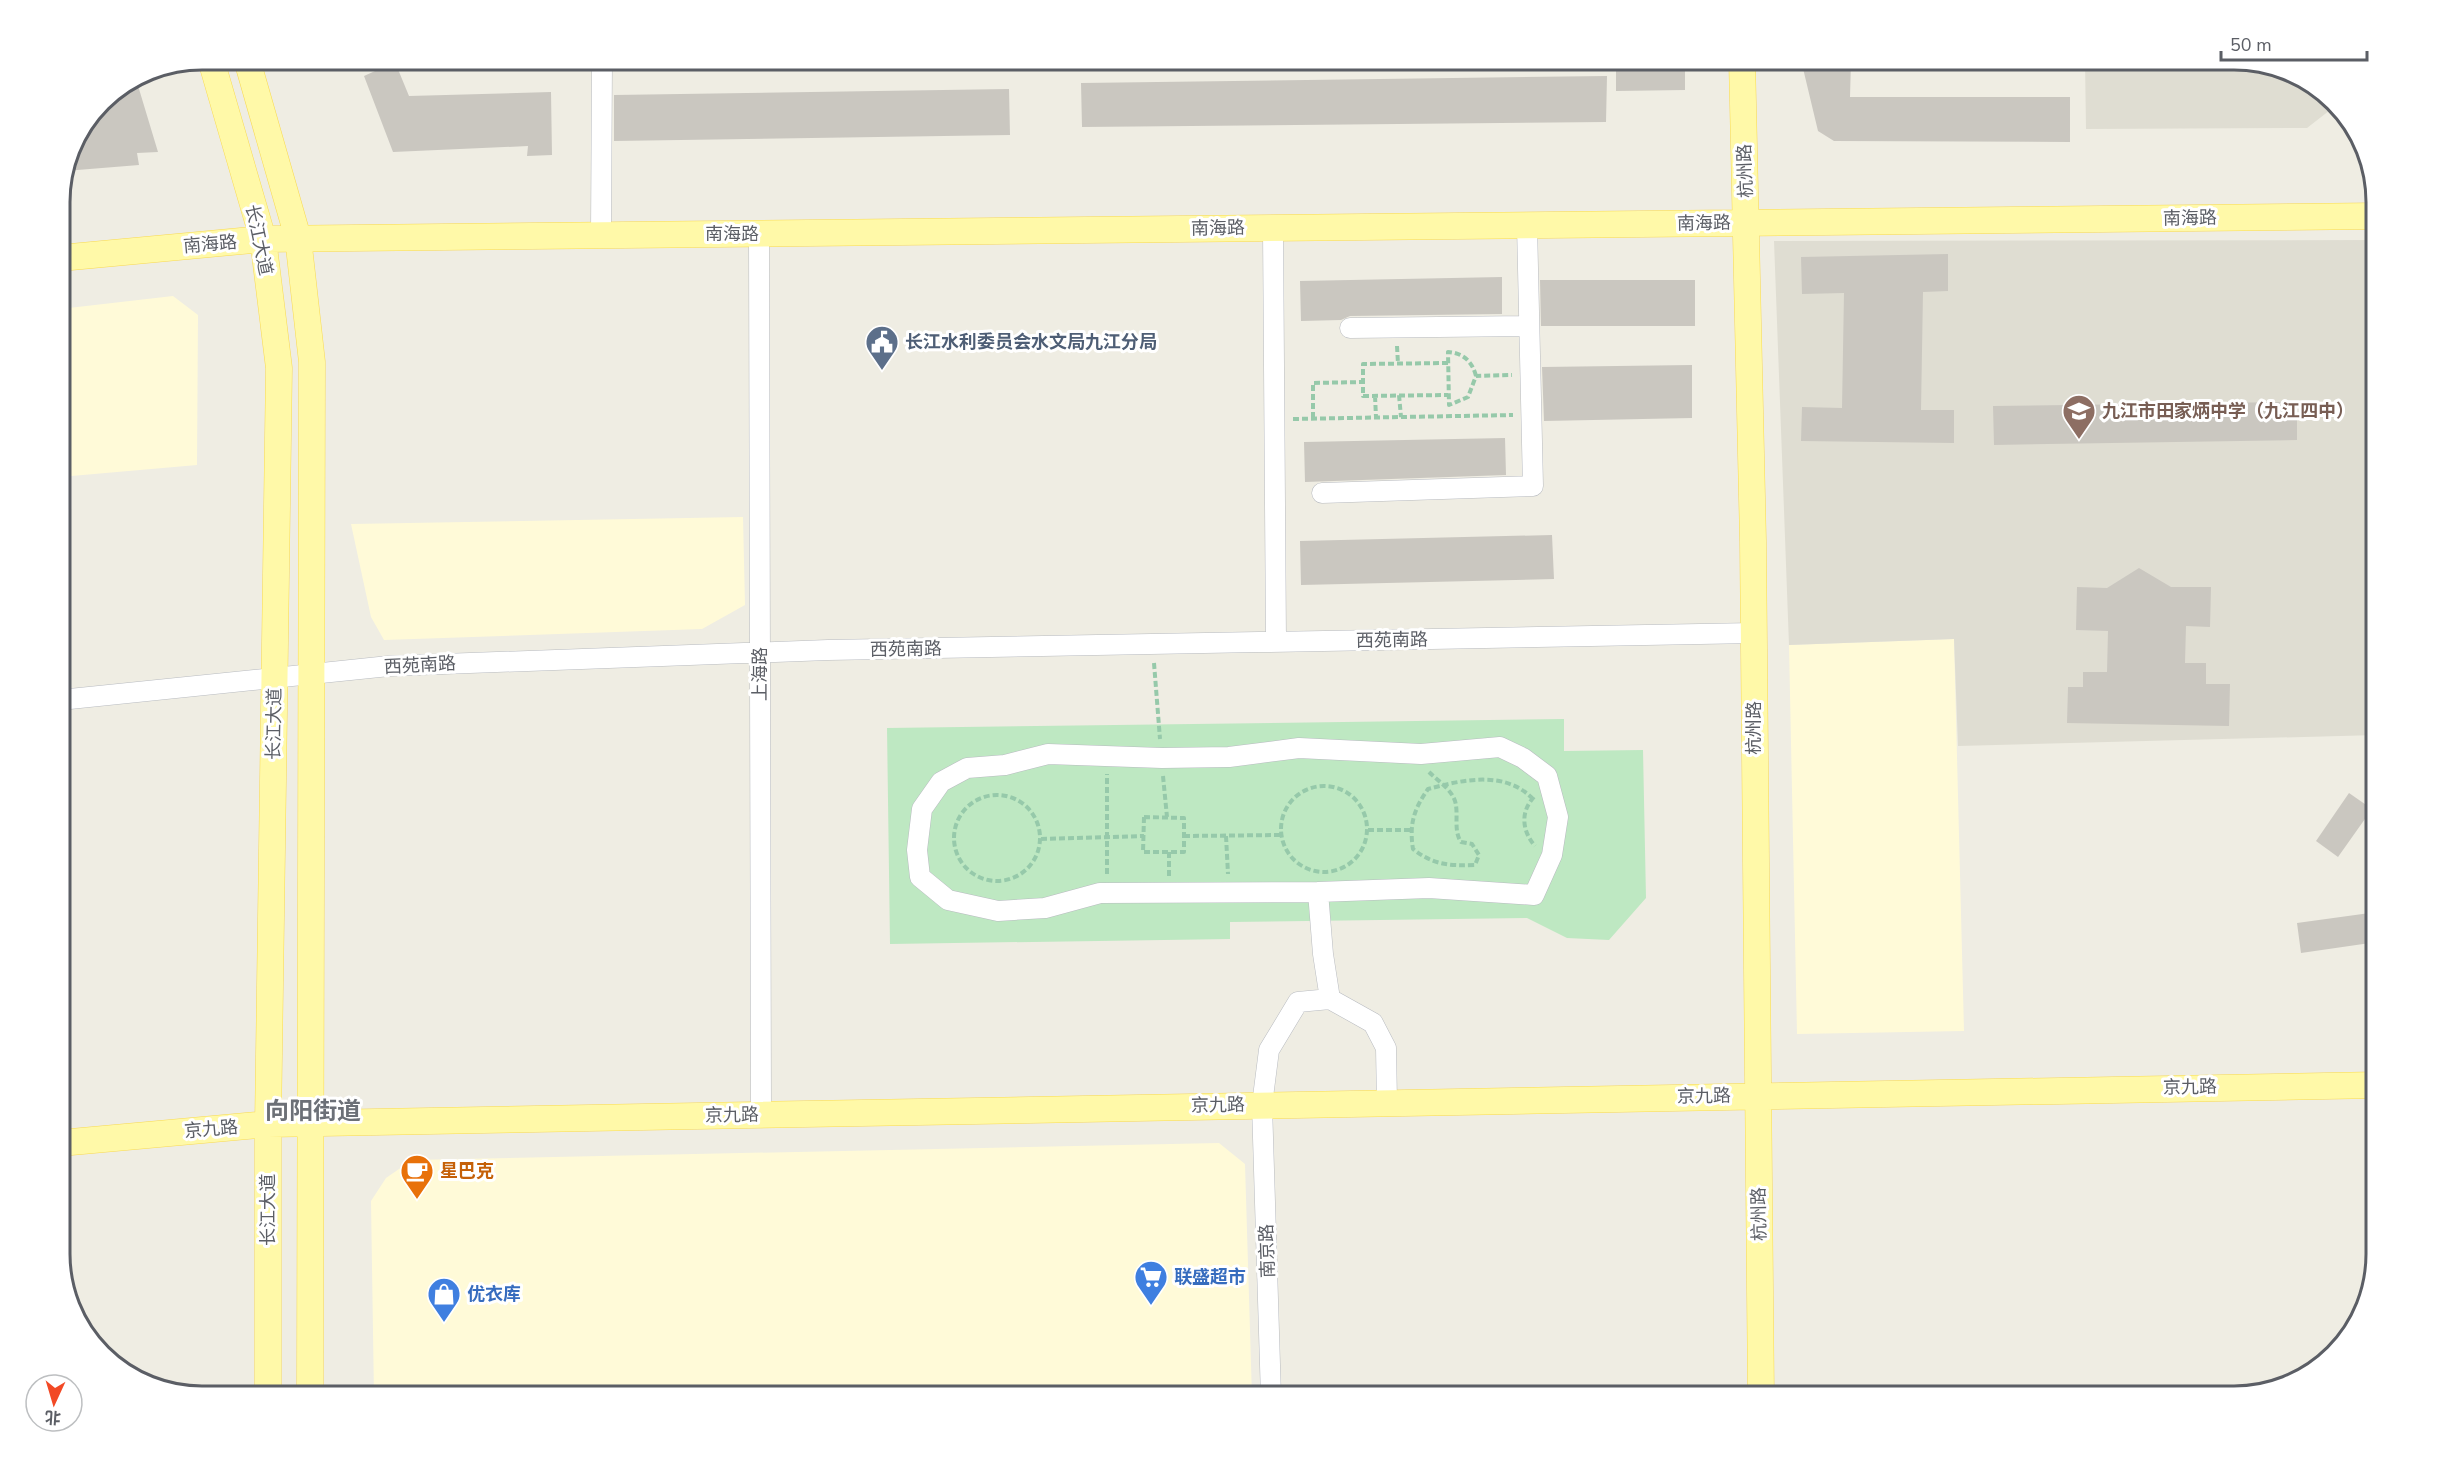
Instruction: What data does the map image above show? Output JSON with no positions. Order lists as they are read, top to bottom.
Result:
{
  "streets": {
    "main road": [
      "杭州路",
      "南海路",
      "长江大道",
      "京九路"
    ],
    "street": ["西苑南路", "上海路", "南京路"]
  },
  "crossings": [
    ["杭州路", "南海路"],
    ["杭州路", "西苑南路"],
    ["杭州路", "京九路"],
    ["南海路", "长江大道"],
    ["南海路", "上海路"],
    ["长江大道", "西苑南路"],
    ["长江大道", "京九路"],
    ["西苑南路", "上海路"],
    ["上海路", "京九路"],
    ["京九路", "南京路"]
  ],
  "districts": ["向阳街道"],
  "places": {
    "public building": ["长江水利委员会水文局九江分局"],
    "school or university": ["九江市田家炳中学（九江四中）"],
    "cafe": ["星巴克"],
    "supermarket": ["联盛超市"],
    "shop": ["优衣库"]
  },
  "scale_bar": "50 m",
  "north": "bottom"
}
